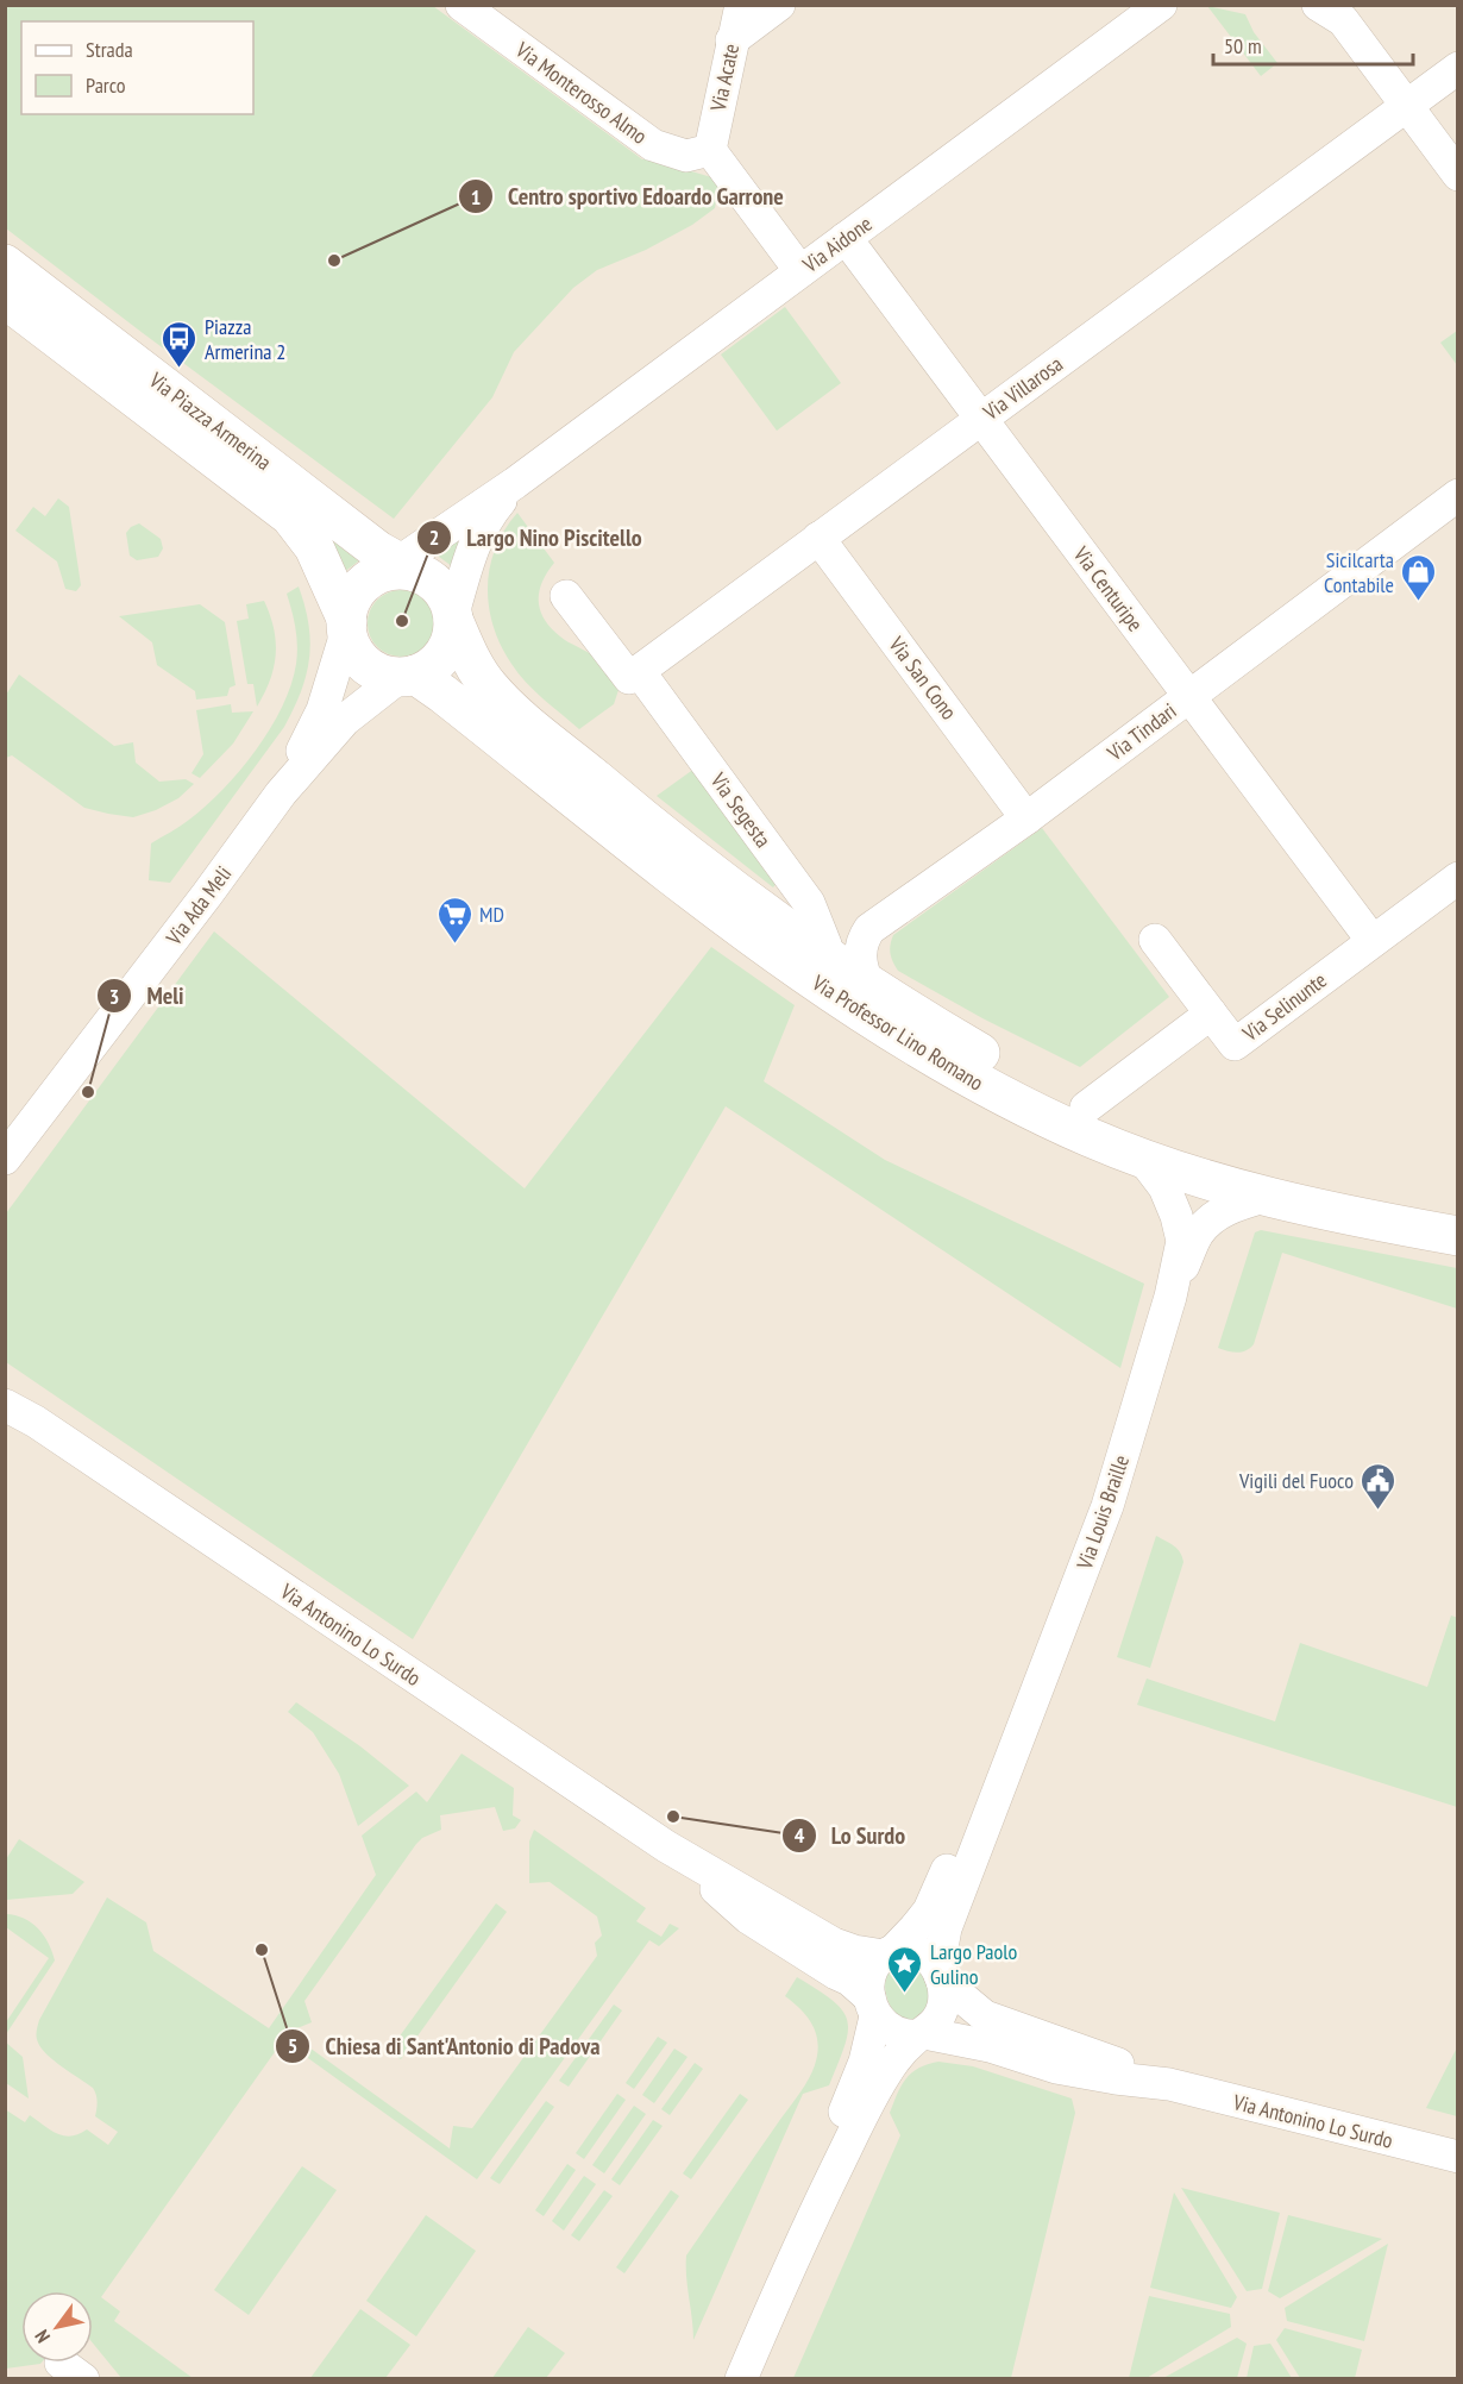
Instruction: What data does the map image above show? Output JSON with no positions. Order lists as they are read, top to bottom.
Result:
{
  "streets": {
    "street": [
      "Via Acate",
      "Via Monterosso Almo",
      "Via Aidone",
      "Via Villarosa",
      "Via Piazza Armerina",
      "Via Centuripe",
      "Via San Cono",
      "Via Tindari",
      "Via Segesta",
      "Via Ada Meli",
      "Via Selinunte",
      "Via Professor Lino Romano",
      "Via Louis Braille",
      "Via Antonino Lo Surdo"
    ]
  },
  "crossings": [
    ["Via Acate", "Via Monterosso Almo"],
    ["Via Aidone", "Via Centuripe"],
    ["Via Villarosa", "Via Centuripe"],
    ["Via Villarosa", "Via San Cono"],
    ["Via Villarosa", "Via Segesta"],
    ["Via Piazza Armerina", "Via Professor Lino Romano"],
    ["Via Centuripe", "Via Tindari"],
    ["Via Centuripe", "Via Selinunte"],
    ["Via San Cono", "Via Tindari"],
    ["Via Tindari", "Via Professor Lino Romano"],
    ["Via Segesta", "Via Professor Lino Romano"],
    ["Via Selinunte", "Via Professor Lino Romano"]
  ],
  "places": {
    "other": [
      "Centro sportivo Edoardo Garrone",
      "Largo Nino Piscitello",
      "Meli",
      "Lo Surdo",
      "Chiesa di Sant'Antonio di Padova"
    ],
    "bus stop": ["Piazza Armerina 2"],
    "shop": ["Sicilcarta Contabile"],
    "supermarket": ["MD"],
    "public building": ["Vigili del Fuoco"],
    "place": ["Largo Paolo Gulino"]
  },
  "legend": ["Strada", "Parco"],
  "scale_bar": "50 m",
  "north": "bottom left"
}
